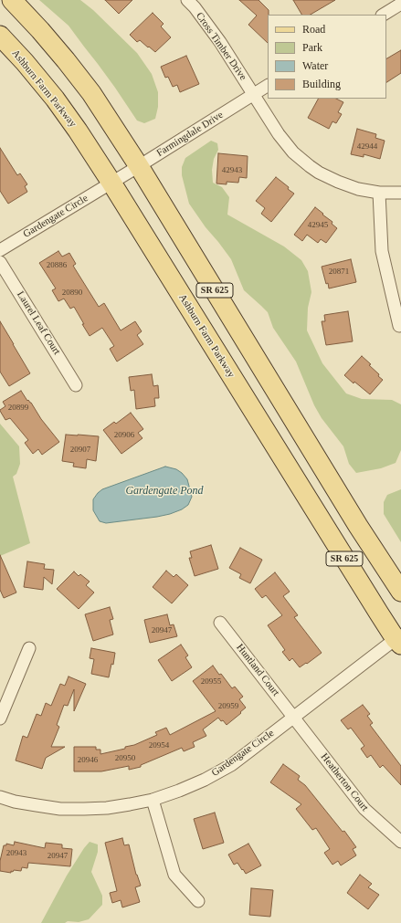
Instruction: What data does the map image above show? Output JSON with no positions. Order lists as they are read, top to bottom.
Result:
{
  "streets": {
    "main road": ["Ashburn Farm Parkway", "SR 625"],
    "street": [
      "Cross Timber Drive",
      "Farmingdale Drive",
      "Gardengate Circle",
      "Laurel Leaf Court",
      "Huntland Court",
      "Heatherton Court"
    ]
  },
  "crossings": [
    ["Cross Timber Drive", "Farmingdale Drive"],
    ["Ashburn Farm Parkway", "Farmingdale Drive"],
    ["Ashburn Farm Parkway", "Gardengate Circle"],
    ["Farmingdale Drive", "Gardengate Circle"],
    ["Farmingdale Drive", "SR 625"],
    ["Gardengate Circle", "Huntland Court"],
    ["Gardengate Circle", "Heatherton Court"],
    ["Huntland Court", "Heatherton Court"]
  ],
  "water": ["Gardengate Pond"],
  "house_numbers": [
    "42944",
    "42943",
    "42945",
    "20886",
    "20871",
    "20890",
    "20899",
    "20906",
    "20907",
    "20947",
    "20955",
    "20959",
    "20954",
    "20950",
    "20946",
    "20943",
    "20947"
  ],
  "legend": [
    "Road",
    "Park",
    "Water",
    "Building"
  ]
}
